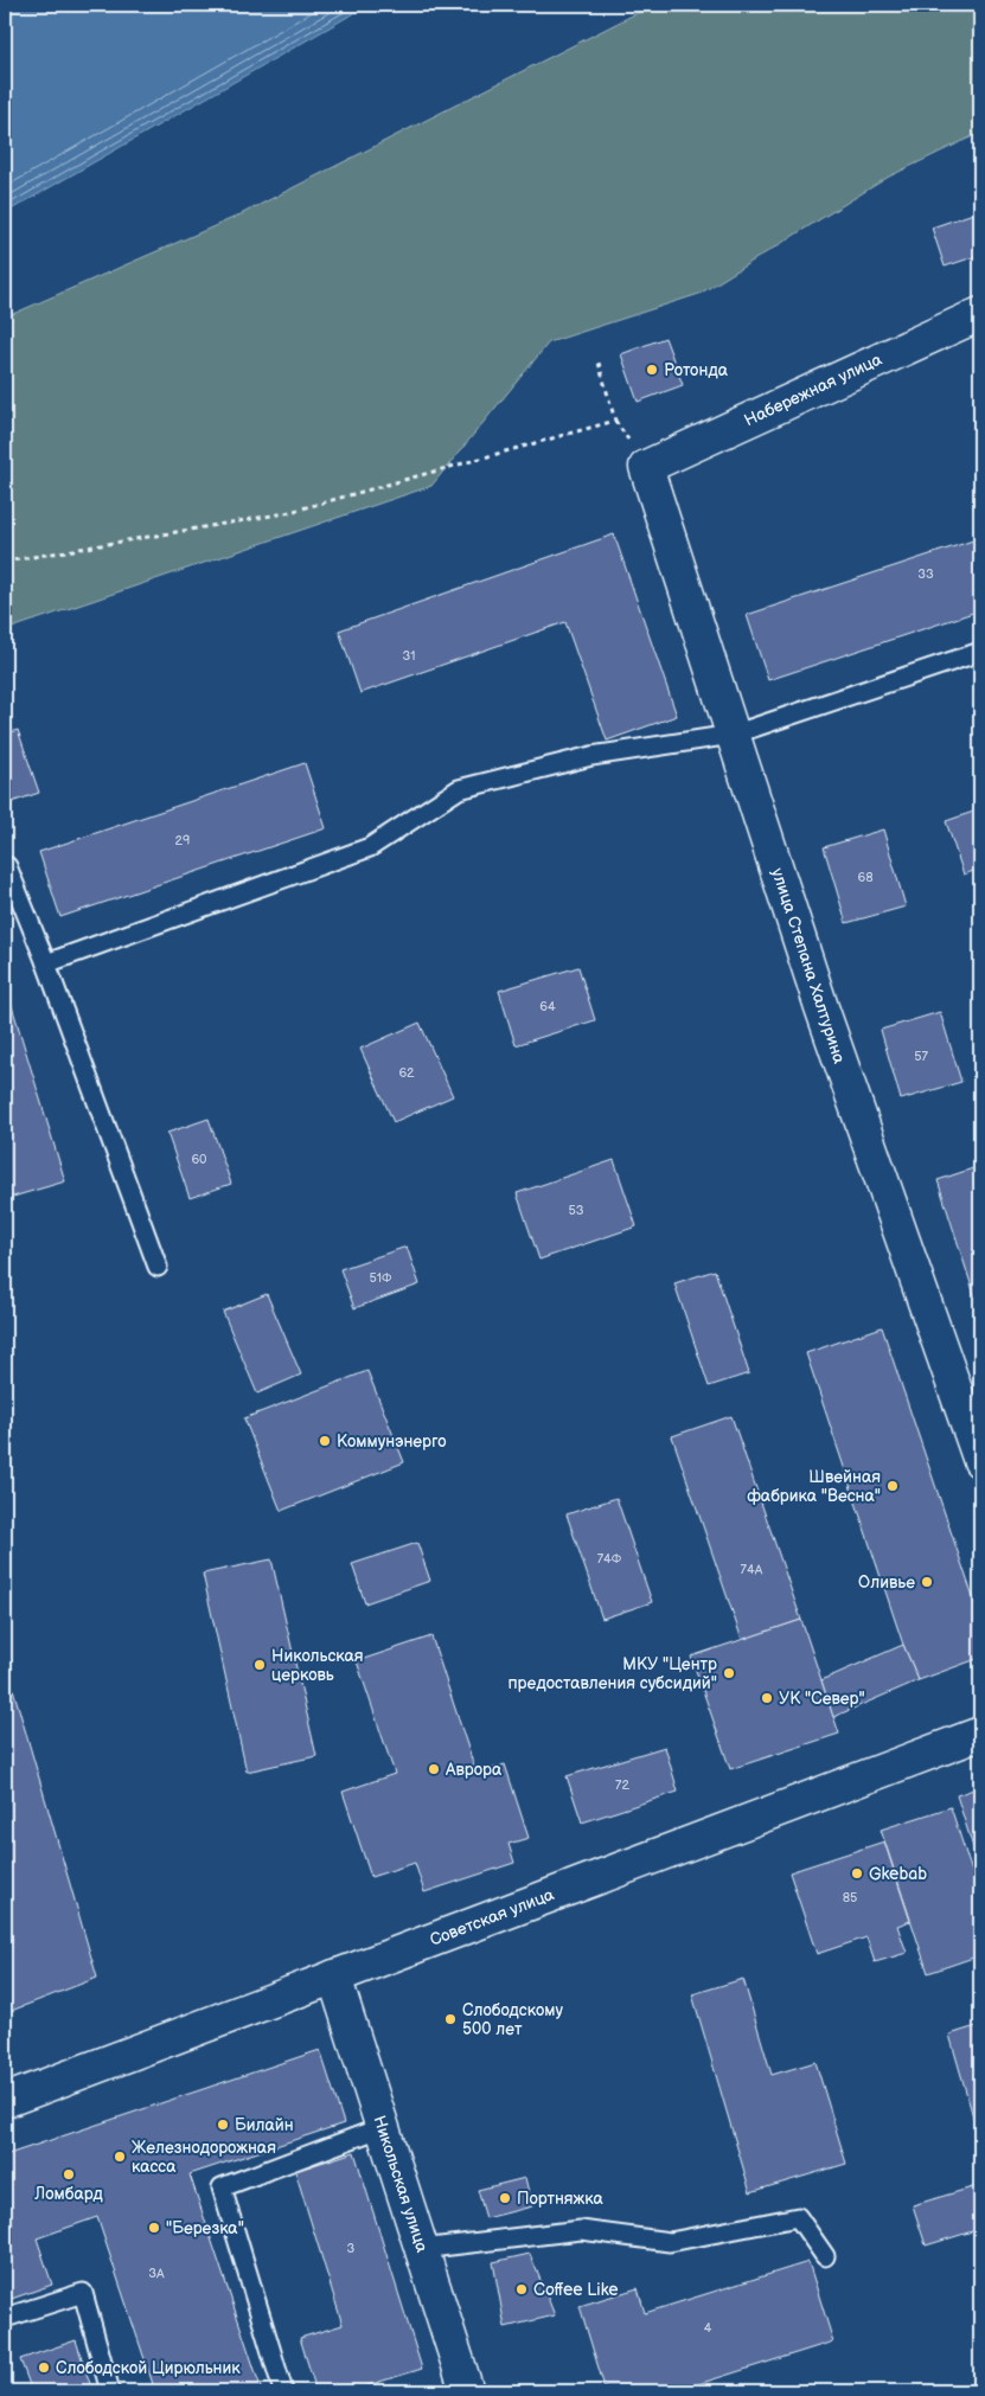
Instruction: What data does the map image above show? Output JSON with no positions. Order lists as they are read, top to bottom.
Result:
{
  "streets": {
    "street": [
      "Набережная улица",
      "улица Степана Халтурина",
      "Советская улица",
      "Никольская улица"
    ]
  },
  "crossings": [
    ["Набережная улица", "улица Степана Халтурина"],
    ["Советская улица", "Никольская улица"]
  ],
  "places": [
    "Ротонда",
    "Коммунэнерго",
    "Швейная фабрика \"Весна\"",
    "Оливье",
    "Никольская церковь",
    "МКУ \"Центр предоставления субсидий\"",
    "УК \"Север\"",
    "Аврора",
    "Gkebab",
    "Слободскому 500 лет",
    "Билайн",
    "Железнодорожная касса",
    "Ломбард",
    "Портняжка",
    "\"Березка\"",
    "Coffee Like",
    "Слободской Цирюльник"
  ],
  "house_numbers": [
    "33",
    "31",
    "29",
    "68",
    "64",
    "57",
    "62",
    "60",
    "53",
    "51Ф",
    "74Ф",
    "74А",
    "72",
    "85",
    "3",
    "3А",
    "4"
  ]
}
